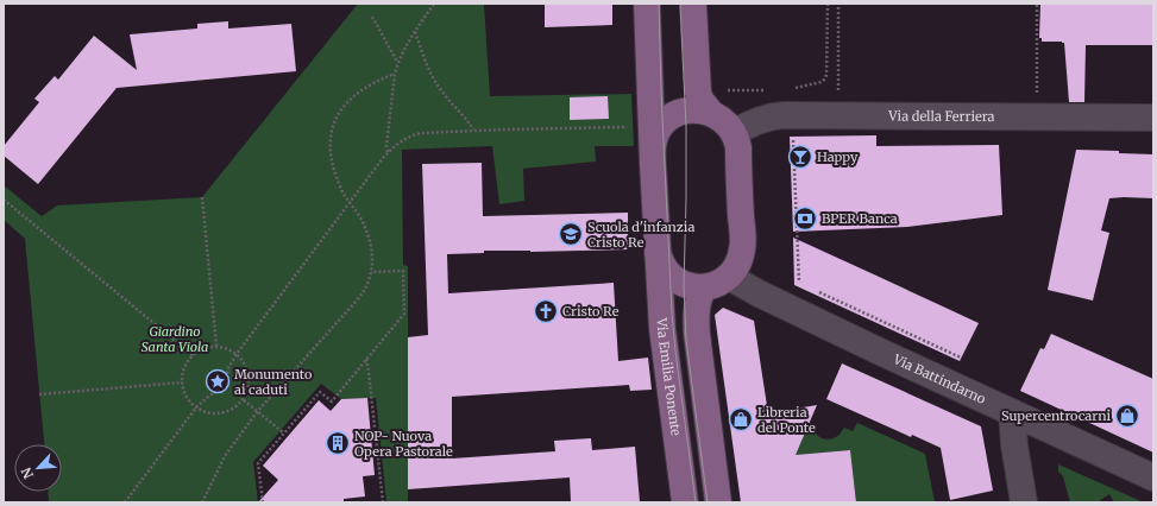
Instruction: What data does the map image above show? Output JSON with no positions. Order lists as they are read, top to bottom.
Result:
{
  "streets": {
    "main road": ["Via Emilia Ponente"],
    "street": ["Via della Ferriera", "Via Battindarno"]
  },
  "parks": ["Giardino Santa Viola"],
  "places": {
    "bar": ["Happy"],
    "bank": ["BPER Banca"],
    "school or university": ["Scuola d'infanzia Cristo Re"],
    "church": ["Cristo Re"],
    "place": ["Monumento ai caduti"],
    "shop": ["Supercentrocarni", "Libreria del Ponte"],
    "building": ["NOP- Nuova Opera Pastorale"]
  },
  "north": "bottom left"
}
